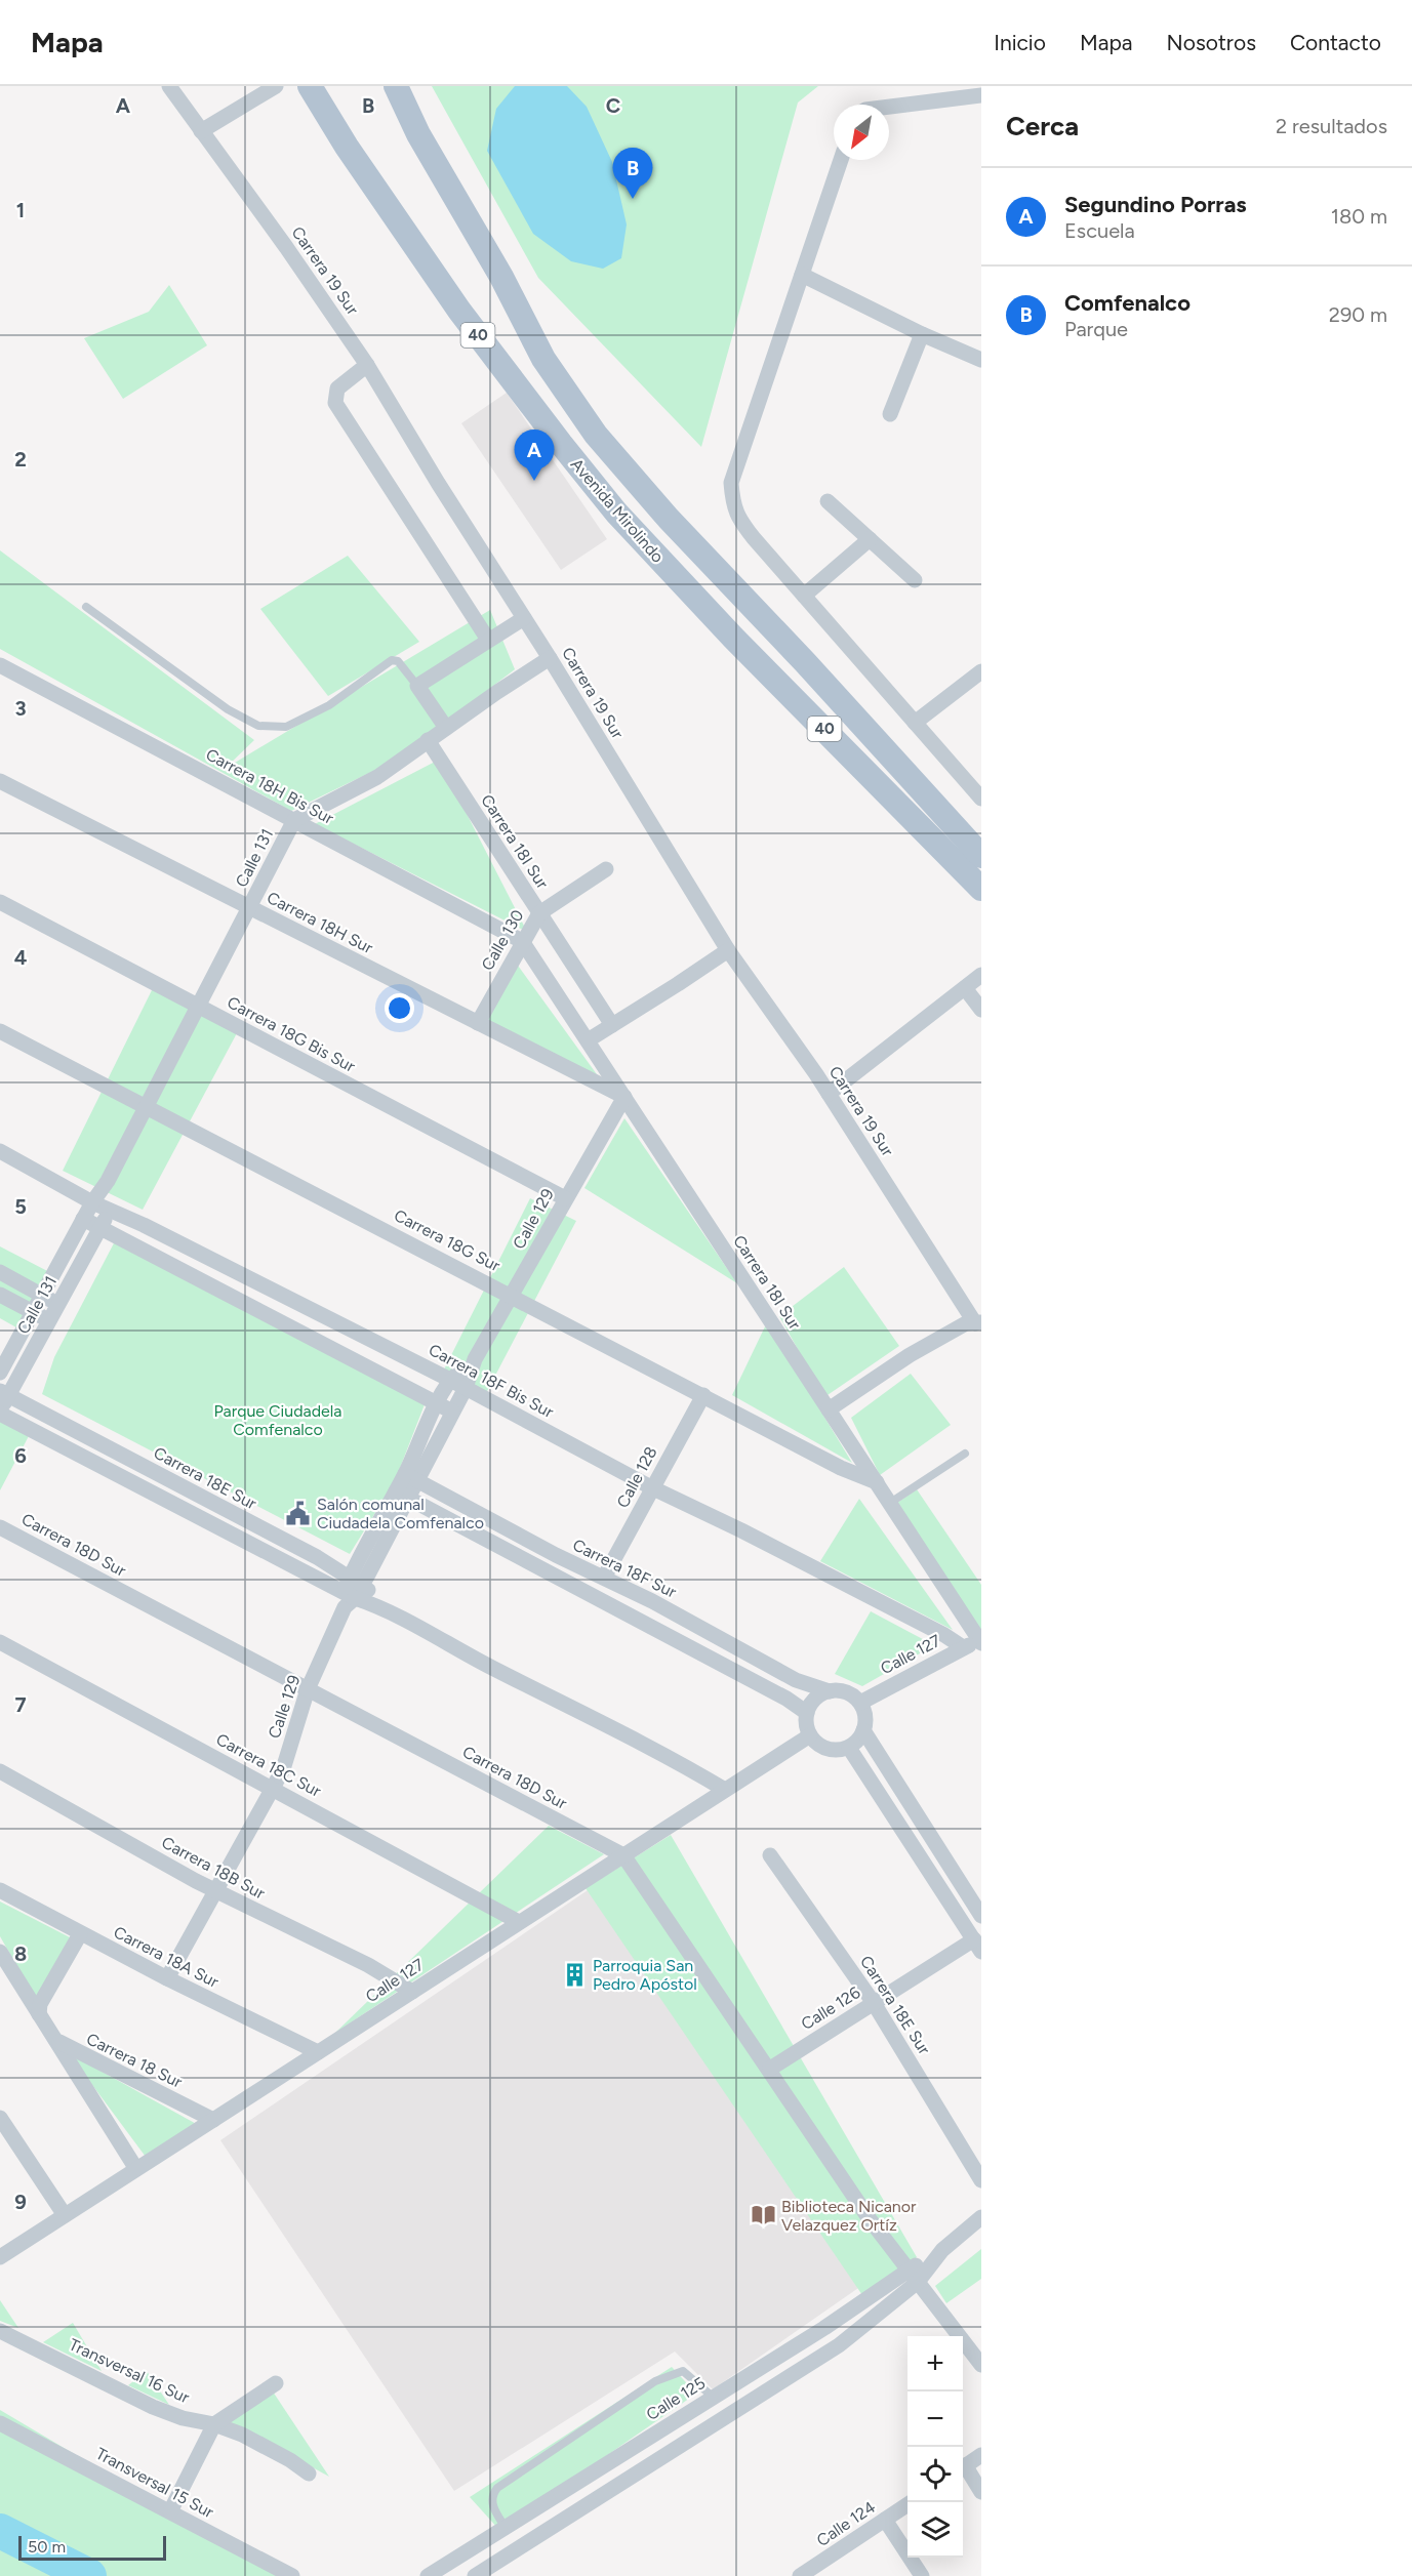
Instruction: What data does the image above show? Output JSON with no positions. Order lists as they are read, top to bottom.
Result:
{
  "streets": {
    "main road": ["40", "Avenida Mirolindo"],
    "street": [
      "Carrera 19 Sur",
      "Carrera 18H Bis Sur",
      "Carrera 18I Sur",
      "Calle 131",
      "Carrera 18H Sur",
      "Calle 130",
      "Carrera 18G Bis Sur",
      "Calle 129",
      "Carrera 18G Sur",
      "Carrera 18F Bis Sur",
      "Calle 128",
      "Carrera 18E Sur",
      "Carrera 18D Sur",
      "Carrera 18F Sur",
      "Calle 127",
      "Carrera 18C Sur",
      "Carrera 18B Sur",
      "Carrera 18A Sur",
      "Calle 126",
      "Carrera 18 Sur",
      "Transversal 16 Sur",
      "Calle 125",
      "Transversal 15 Sur",
      "Calle 124"
    ]
  },
  "crossings": [
    ["Carrera 19 Sur", "Calle 131"],
    ["Carrera 18H Bis Sur", "Carrera 18I Sur"],
    ["Carrera 18H Bis Sur", "Calle 131"],
    ["Carrera 18H Bis Sur", "Calle 130"],
    ["Carrera 18I Sur", "Calle 131"],
    ["Carrera 18I Sur", "Carrera 18H Sur"],
    ["Carrera 18I Sur", "Calle 130"],
    ["Carrera 18I Sur", "Calle 129"],
    ["Carrera 18I Sur", "Carrera 18G Sur"],
    ["Carrera 18I Sur", "Calle 127"],
    ["Calle 131", "Carrera 18H Sur"],
    ["Calle 131", "Carrera 18G Bis Sur"],
    ["Calle 131", "Carrera 18G Sur"],
    ["Calle 131", "Carrera 18F Bis Sur"],
    ["Calle 131", "Carrera 18E Sur"],
    ["Carrera 18H Sur", "Calle 130"],
    ["Carrera 18H Sur", "Calle 129"],
    ["Carrera 18G Bis Sur", "Calle 129"],
    ["Calle 129", "Carrera 18G Sur"],
    ["Calle 129", "Carrera 18F Bis Sur"],
    ["Calle 129", "Carrera 18E Sur"],
    ["Calle 129", "Carrera 18D Sur"],
    ["Calle 129", "Carrera 18F Sur"],
    ["Calle 129", "Carrera 18C Sur"],
    ["Calle 129", "Carrera 18B Sur"],
    ["Calle 129", "Carrera 18A Sur"],
    ["Carrera 18G Sur", "Calle 128"],
    ["Carrera 18F Bis Sur", "Calle 128"],
    ["Carrera 18F Bis Sur", "Calle 127"],
    ["Calle 128", "Carrera 18F Sur"],
    ["Carrera 18E Sur", "Calle 127"],
    ["Carrera 18E Sur", "Calle 126"],
    ["Carrera 18D Sur", "Calle 127"],
    ["Carrera 18D Sur", "Calle 126"],
    ["Carrera 18D Sur", "Calle 125"],
    ["Carrera 18F Sur", "Calle 127"],
    ["Calle 127", "Carrera 18C Sur"],
    ["Calle 127", "Carrera 18B Sur"],
    ["Calle 127", "Carrera 18A Sur"],
    ["Calle 127", "Carrera 18 Sur"]
  ],
  "parks": ["Parque Ciudadela Comfenalco"],
  "places": {
    "public building": ["Salón comunal Ciudadela Comfenalco"],
    "building": ["Parroquia San Pedro Apóstol"],
    "library": ["Biblioteca Nicanor Velazquez Ortíz"]
  },
  "scale_bar": "50 m",
  "north": "bottom left",
  "page": {
    "header": "Mapa",
    "nav": [
      "Inicio",
      "Mapa",
      "Nosotros",
      "Contacto"
    ],
    "heading": ["Cerca", "2 resultados"],
    "pins": ["B", "A"],
    "list": [
      {
        "mark": "A",
        "name": "Segundino Porras",
        "note": "Escuela",
        "value": "180 m"
      },
      {
        "mark": "B",
        "name": "Comfenalco",
        "note": "Parque",
        "value": "290 m"
      }
    ],
    "map_buttons": ["+", "−"],
    "scale": "50 m"
  },
  "grid": {
    "columns": ["A", "B", "C"],
    "rows": [
      "1",
      "2",
      "3",
      "4",
      "5",
      "6",
      "7",
      "8",
      "9"
    ]
  }
}
